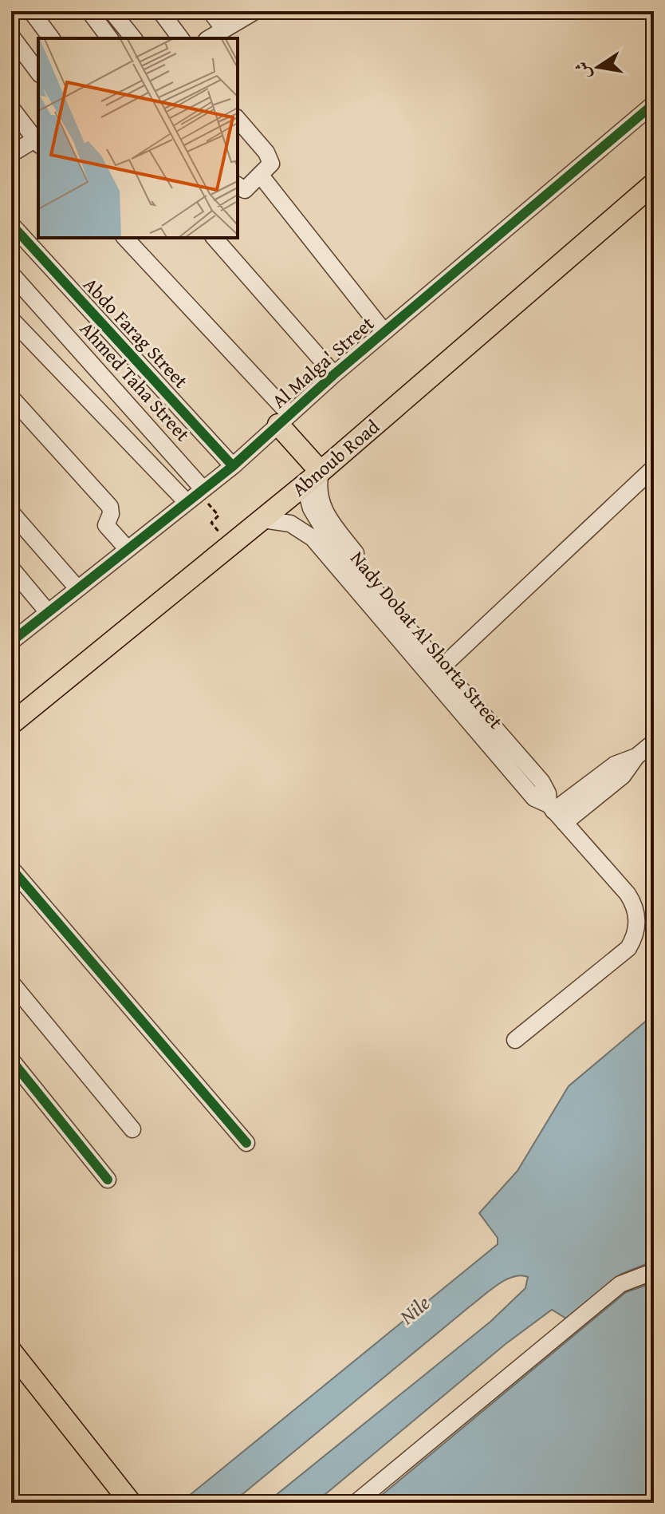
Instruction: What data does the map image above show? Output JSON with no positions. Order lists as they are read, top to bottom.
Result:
{
  "streets": {
    "main road": ["Abnoub Road"],
    "street": [
      "Abdo Farag Street",
      "Al Malga' Street",
      "Ahmed Taha Street",
      "Nady Dobat Al Shorta Street"
    ]
  },
  "crossings": [
    ["Abdo Farag Street", "Al Malga' Street"],
    ["Al Malga' Street", "Ahmed Taha Street"],
    ["Abnoub Road", "Nady Dobat Al Shorta Street"]
  ],
  "water": ["Nile"],
  "north": "left"
}
